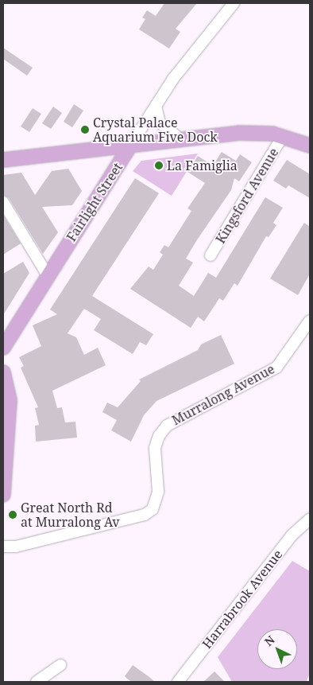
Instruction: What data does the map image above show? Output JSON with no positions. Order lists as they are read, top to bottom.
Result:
{
  "streets": {
    "main road": ["Fairlight Street"],
    "street": ["Kingsford Avenue", "Murralong Avenue", "Harrabrook Avenue"]
  },
  "places": ["Crystal Palace Aquarium Five Dock", "La Famiglia", "Great North Rd at Murralong Av"],
  "north": "top left"
}
